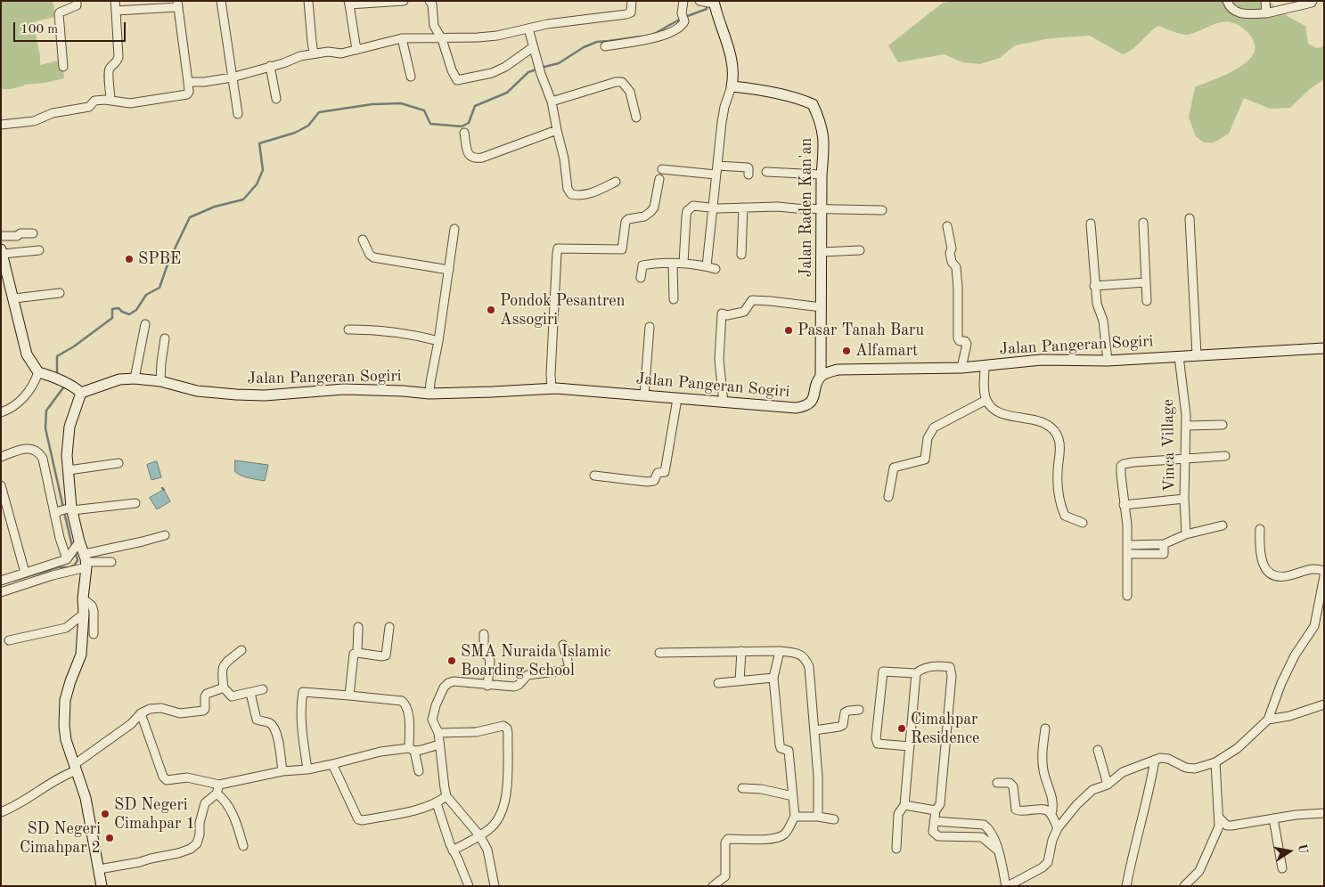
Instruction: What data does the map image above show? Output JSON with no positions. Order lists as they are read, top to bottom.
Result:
{
  "streets": {
    "street": ["Jalan Raden Kan'an", "Jalan Pangeran Sogiri", "Vinca Village"]
  },
  "crossings": [
    ["Jalan Raden Kan'an", "Jalan Pangeran Sogiri"],
    ["Jalan Pangeran Sogiri", "Vinca Village"]
  ],
  "places": [
    "SPBE",
    "Pondok Pesantren Assogiri",
    "Pasar Tanah Baru",
    "Alfamart",
    "SMA Nuraida Islamic Boarding School",
    "Cimahpar Residence",
    "SD Negeri Cimahpar 1",
    "SD Negeri Cimahpar 2"
  ],
  "scale_bar": "100 m",
  "north": "right"
}
